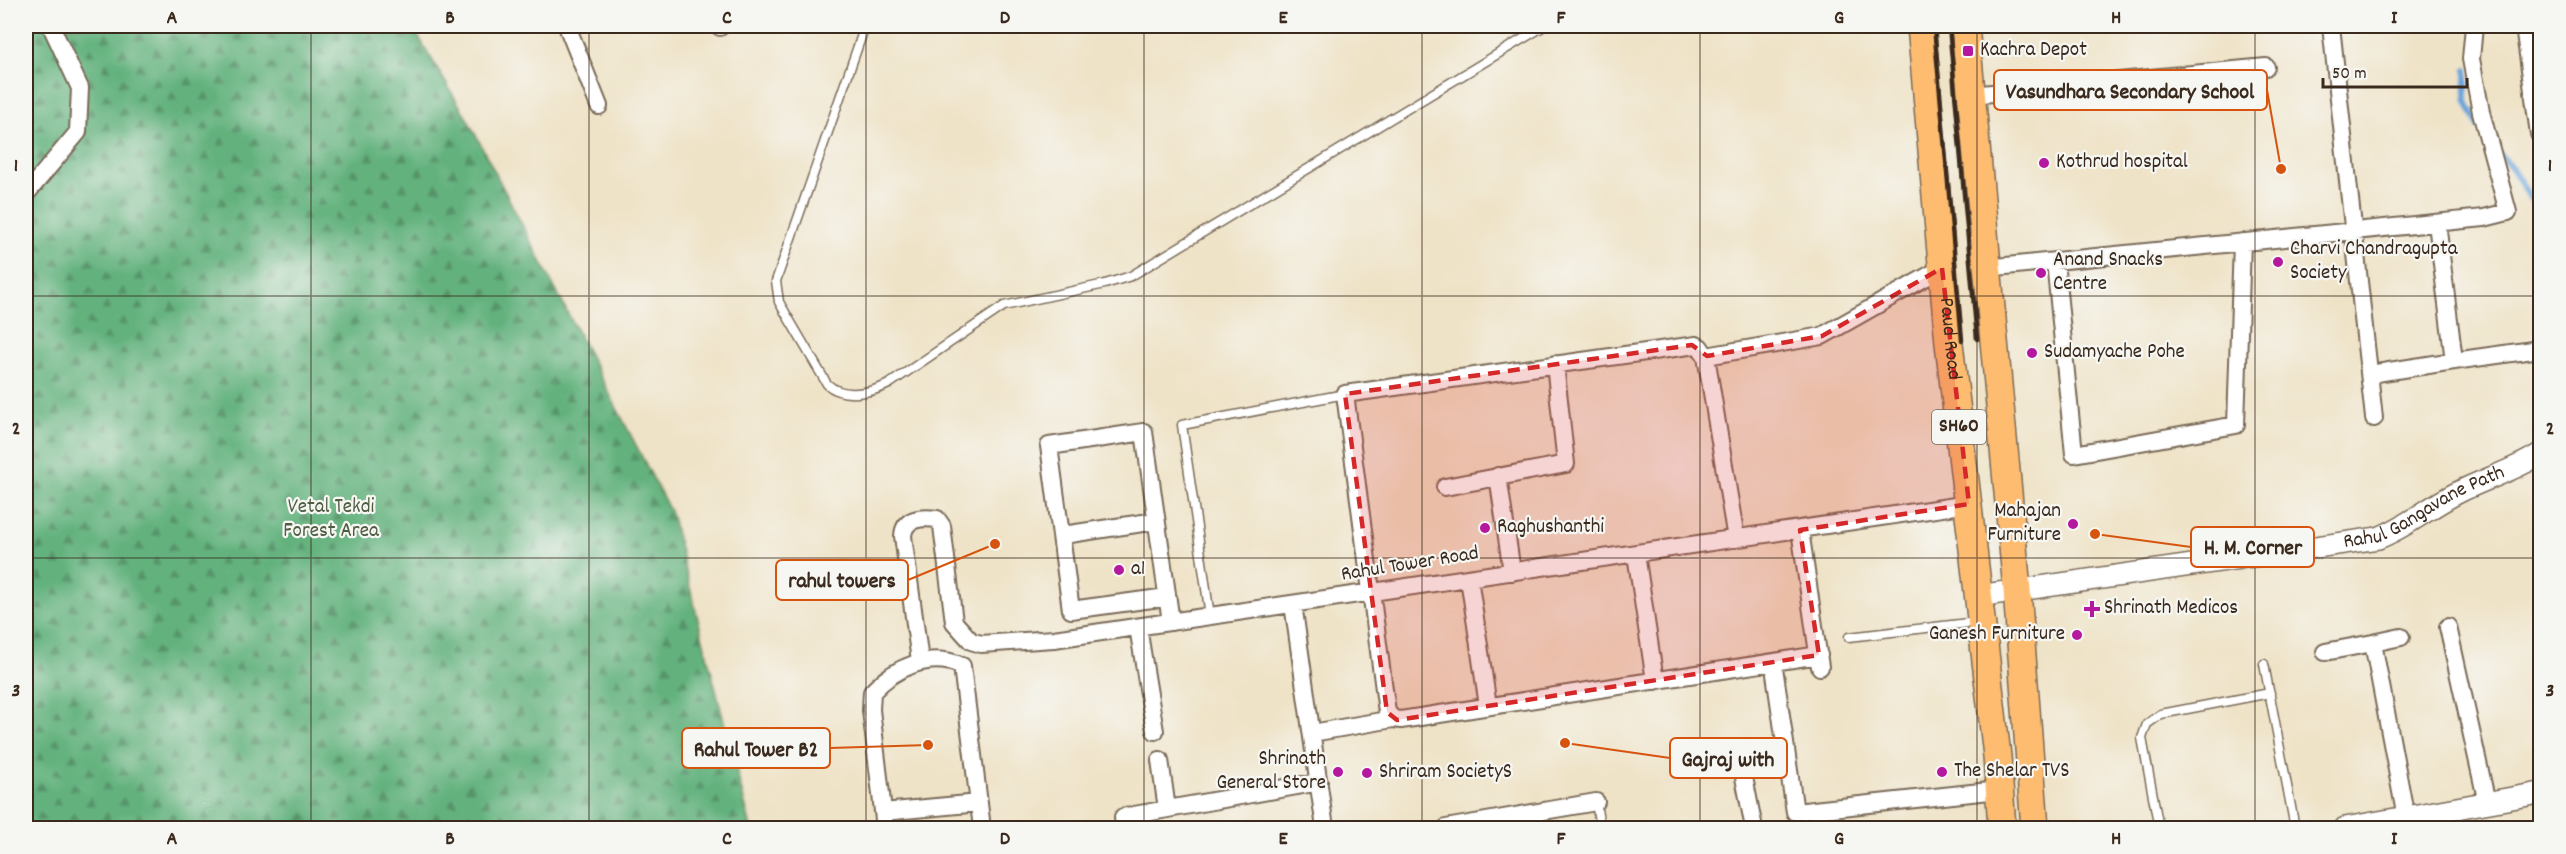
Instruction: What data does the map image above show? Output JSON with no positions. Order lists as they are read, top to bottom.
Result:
{
  "streets": {
    "main road": ["Paud Road", "SH60"],
    "street": ["Rahul Gangavane Path", "Rahul Tower Road"]
  },
  "crossings": [
    ["Paud Road", "Rahul Gangavane Path"],
    ["Paud Road", "Rahul Tower Road"]
  ],
  "parks": ["Vetal Tekdi Forest Area"],
  "places": {
    "transit": ["Kachra Depot"],
    "other": [
      "Kothrud hospital",
      "Vasundhara Secondary School",
      "Charvi Chandragupta Society",
      "Anand Snacks Centre",
      "Sudamyache Pohe",
      "Mahajan Furniture",
      "Raghushanthi",
      "H. M. Corner",
      "rahul towers",
      "a1",
      "Ganesh Furniture",
      "Gajraj with",
      "Rahul Tower B2",
      "Shrinath General Store",
      "The Shelar TVS",
      "Shriram SocietyS"
    ],
    "health": ["Shrinath Medicos"]
  },
  "scale_bar": "50 m",
  "grid": {
    "columns": [
      "A",
      "B",
      "C",
      "D",
      "E",
      "F",
      "G",
      "H",
      "I"
    ],
    "rows": ["1", "2", "3"]
  }
}
